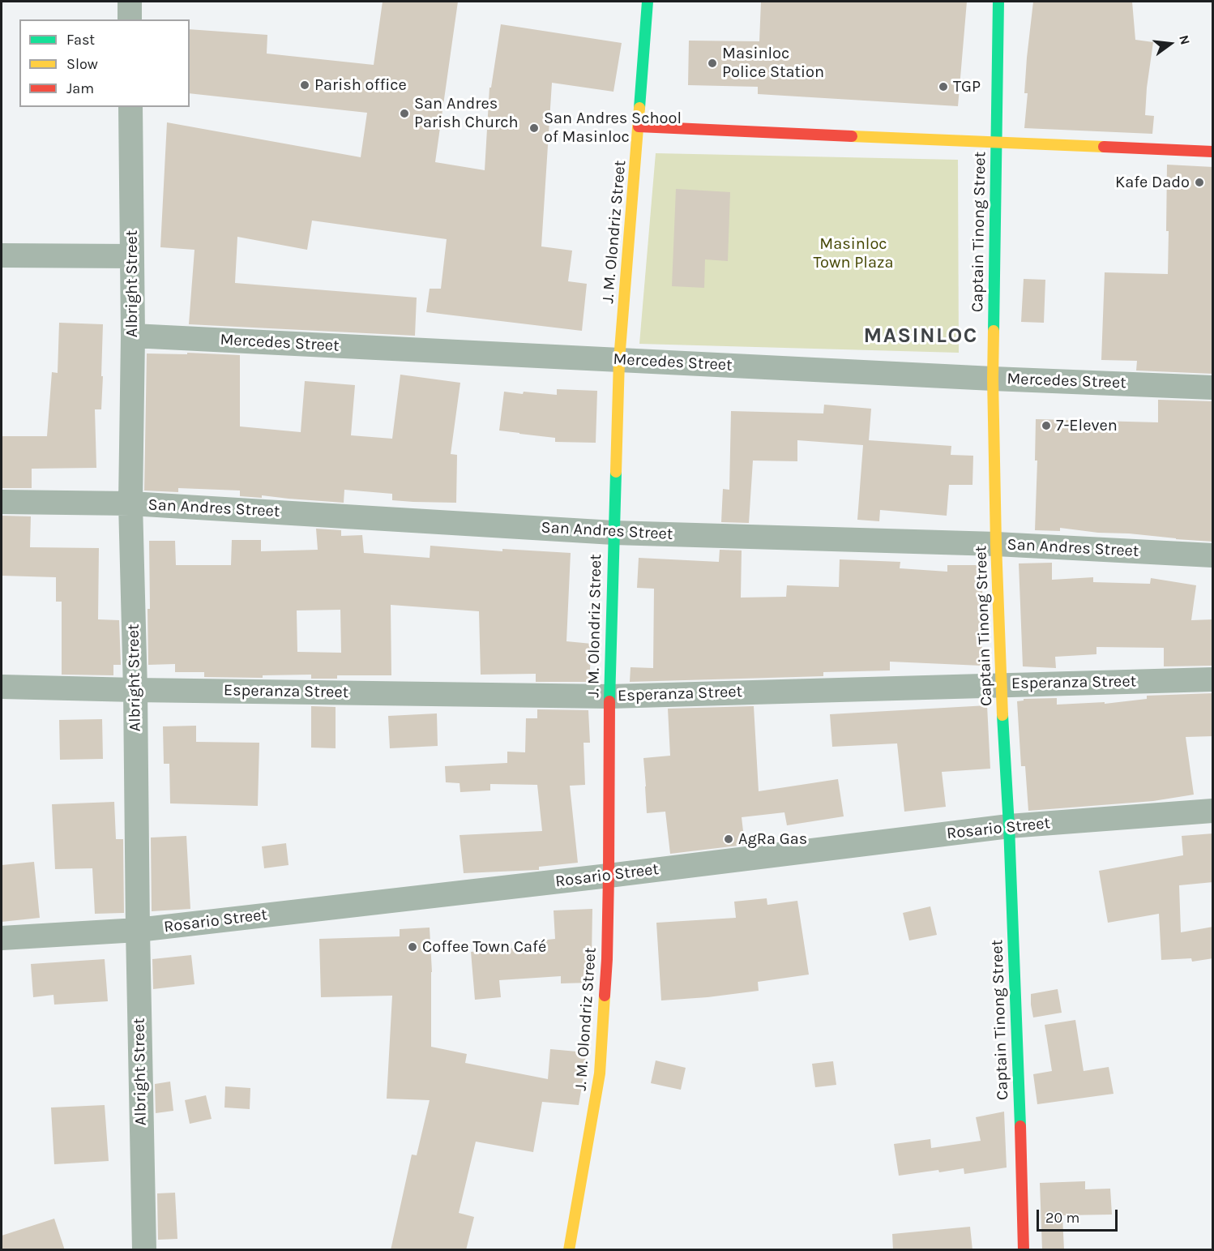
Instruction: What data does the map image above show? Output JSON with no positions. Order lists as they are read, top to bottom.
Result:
{
  "streets": {
    "street": [
      "J. M. Olondriz Street",
      "Captain Tinong Street",
      "Albright Street",
      "Mercedes Street",
      "San Andres Street",
      "Esperanza Street",
      "Rosario Street"
    ]
  },
  "crossings": [
    ["J. M. Olondriz Street", "Mercedes Street"],
    ["J. M. Olondriz Street", "San Andres Street"],
    ["J. M. Olondriz Street", "Esperanza Street"],
    ["J. M. Olondriz Street", "Rosario Street"],
    ["Captain Tinong Street", "Mercedes Street"],
    ["Captain Tinong Street", "San Andres Street"],
    ["Captain Tinong Street", "Esperanza Street"],
    ["Captain Tinong Street", "Rosario Street"],
    ["Albright Street", "Mercedes Street"],
    ["Albright Street", "San Andres Street"],
    ["Albright Street", "Esperanza Street"],
    ["Albright Street", "Rosario Street"]
  ],
  "districts": ["MASINLOC"],
  "parks": ["Masinloc Town Plaza"],
  "places": [
    "Masinloc Police Station",
    "Parish office",
    "TGP",
    "San Andres Parish Church",
    "San Andres School of Masinloc",
    "Kafe Dado",
    "7-Eleven",
    "AgRa Gas",
    "Coffee Town Café"
  ],
  "legend": ["Fast", "Slow", "Jam"],
  "scale_bar": "20 m",
  "north": "right"
}
